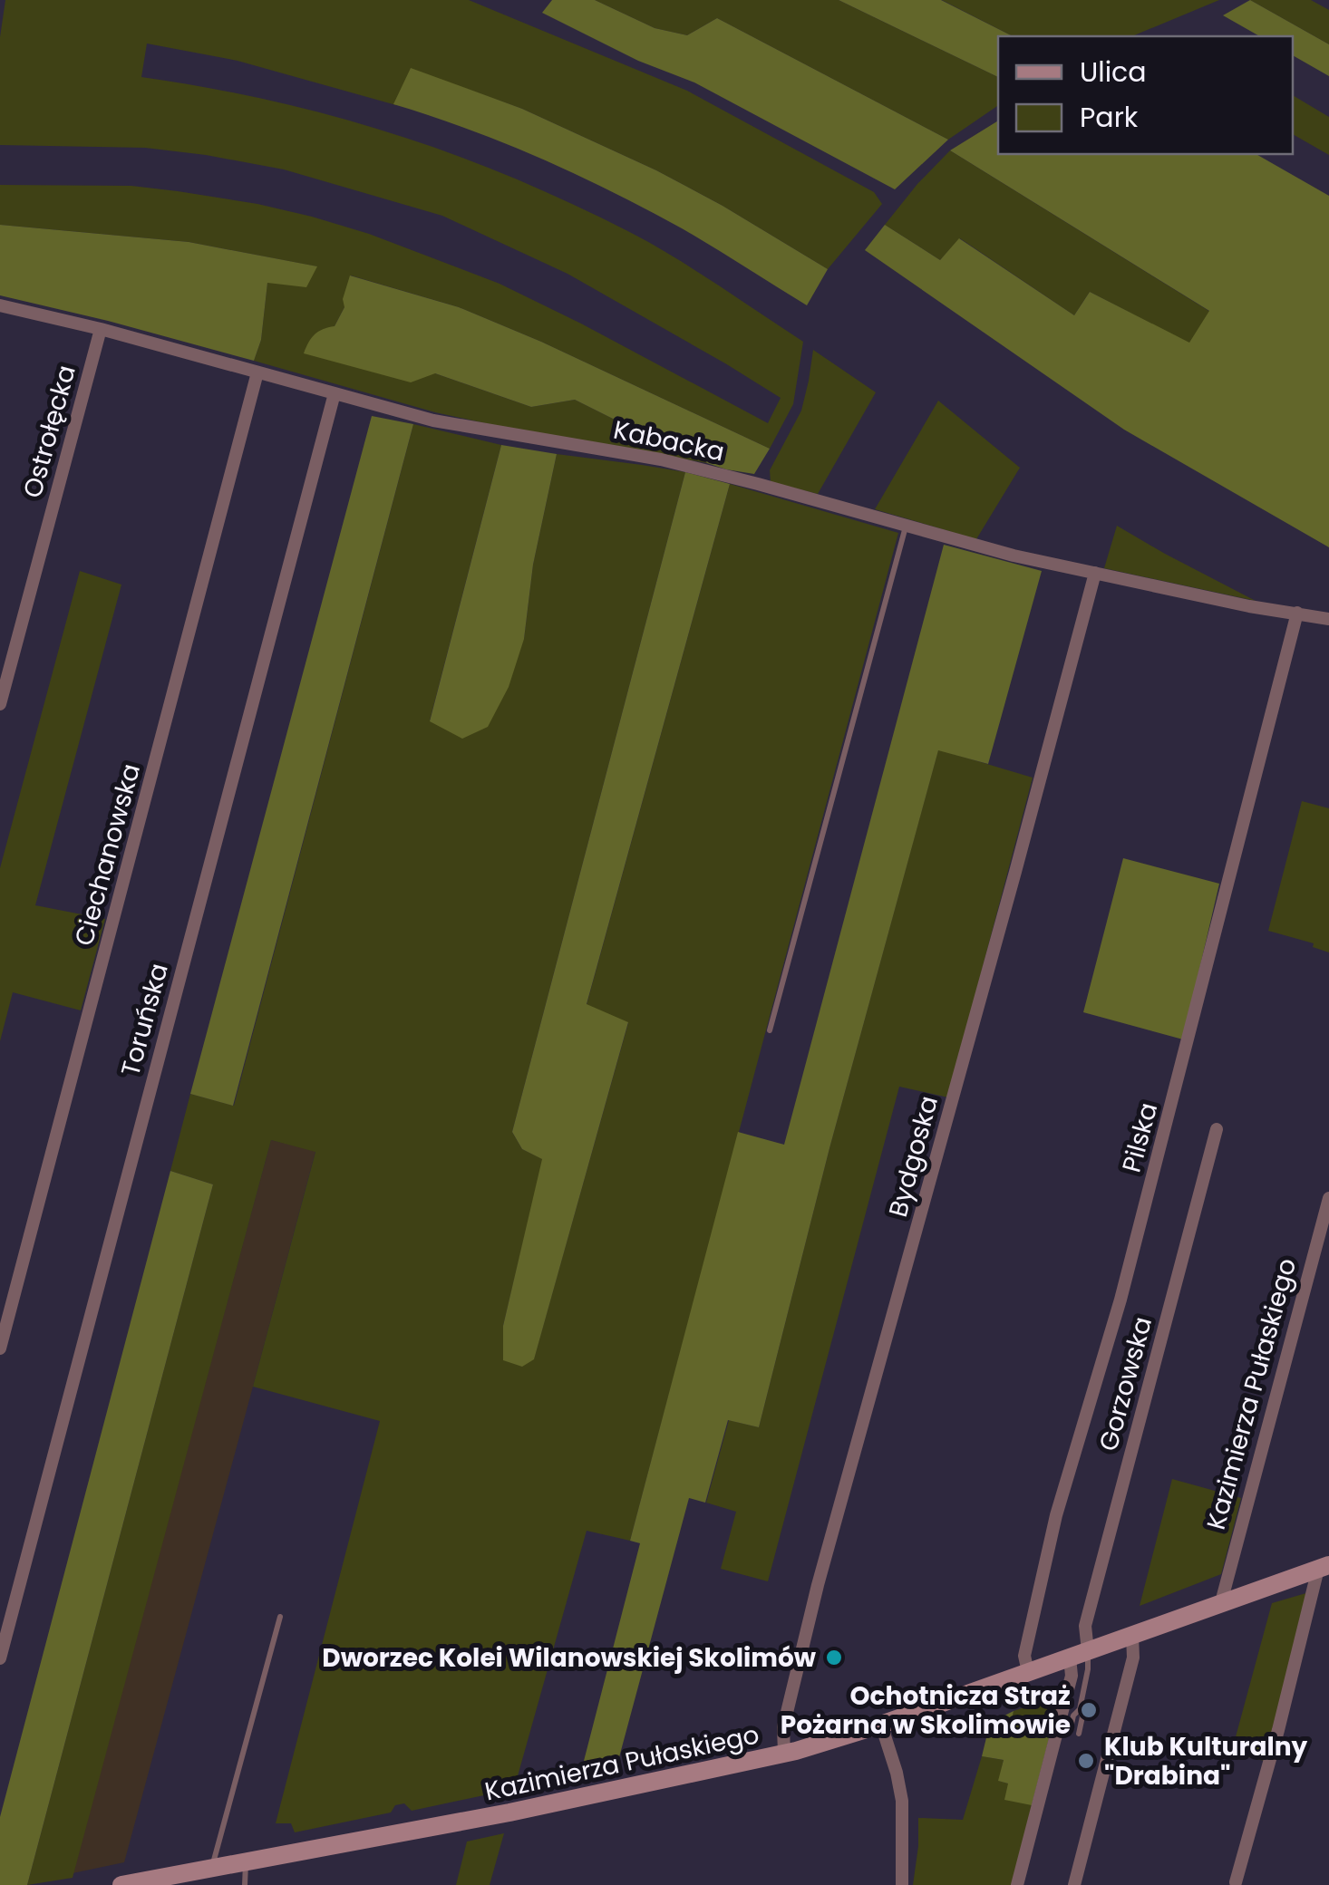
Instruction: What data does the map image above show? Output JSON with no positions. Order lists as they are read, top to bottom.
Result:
{
  "streets": {
    "main road": ["Kazimierza Pułaskiego"],
    "street": [
      "Ostrołęcka",
      "Kabacka",
      "Ciechanowska",
      "Toruńska",
      "Pilska",
      "Bydgoska",
      "Gorzowska"
    ]
  },
  "crossings": [
    ["Ostrołęcka", "Kabacka"],
    ["Kabacka", "Ciechanowska"],
    ["Kabacka", "Toruńska"],
    ["Kabacka", "Pilska"],
    ["Kabacka", "Bydgoska"],
    ["Pilska", "Kazimierza Pułaskiego"],
    ["Bydgoska", "Kazimierza Pułaskiego"],
    ["Gorzowska", "Kazimierza Pułaskiego"]
  ],
  "places": ["Dworzec Kolei Wilanowskiej Skolimów", "Ochotnicza Straż Pożarna w Skolimowie", "Klub Kulturalny \"Drabina\""],
  "legend": ["Ulica", "Park"]
}
